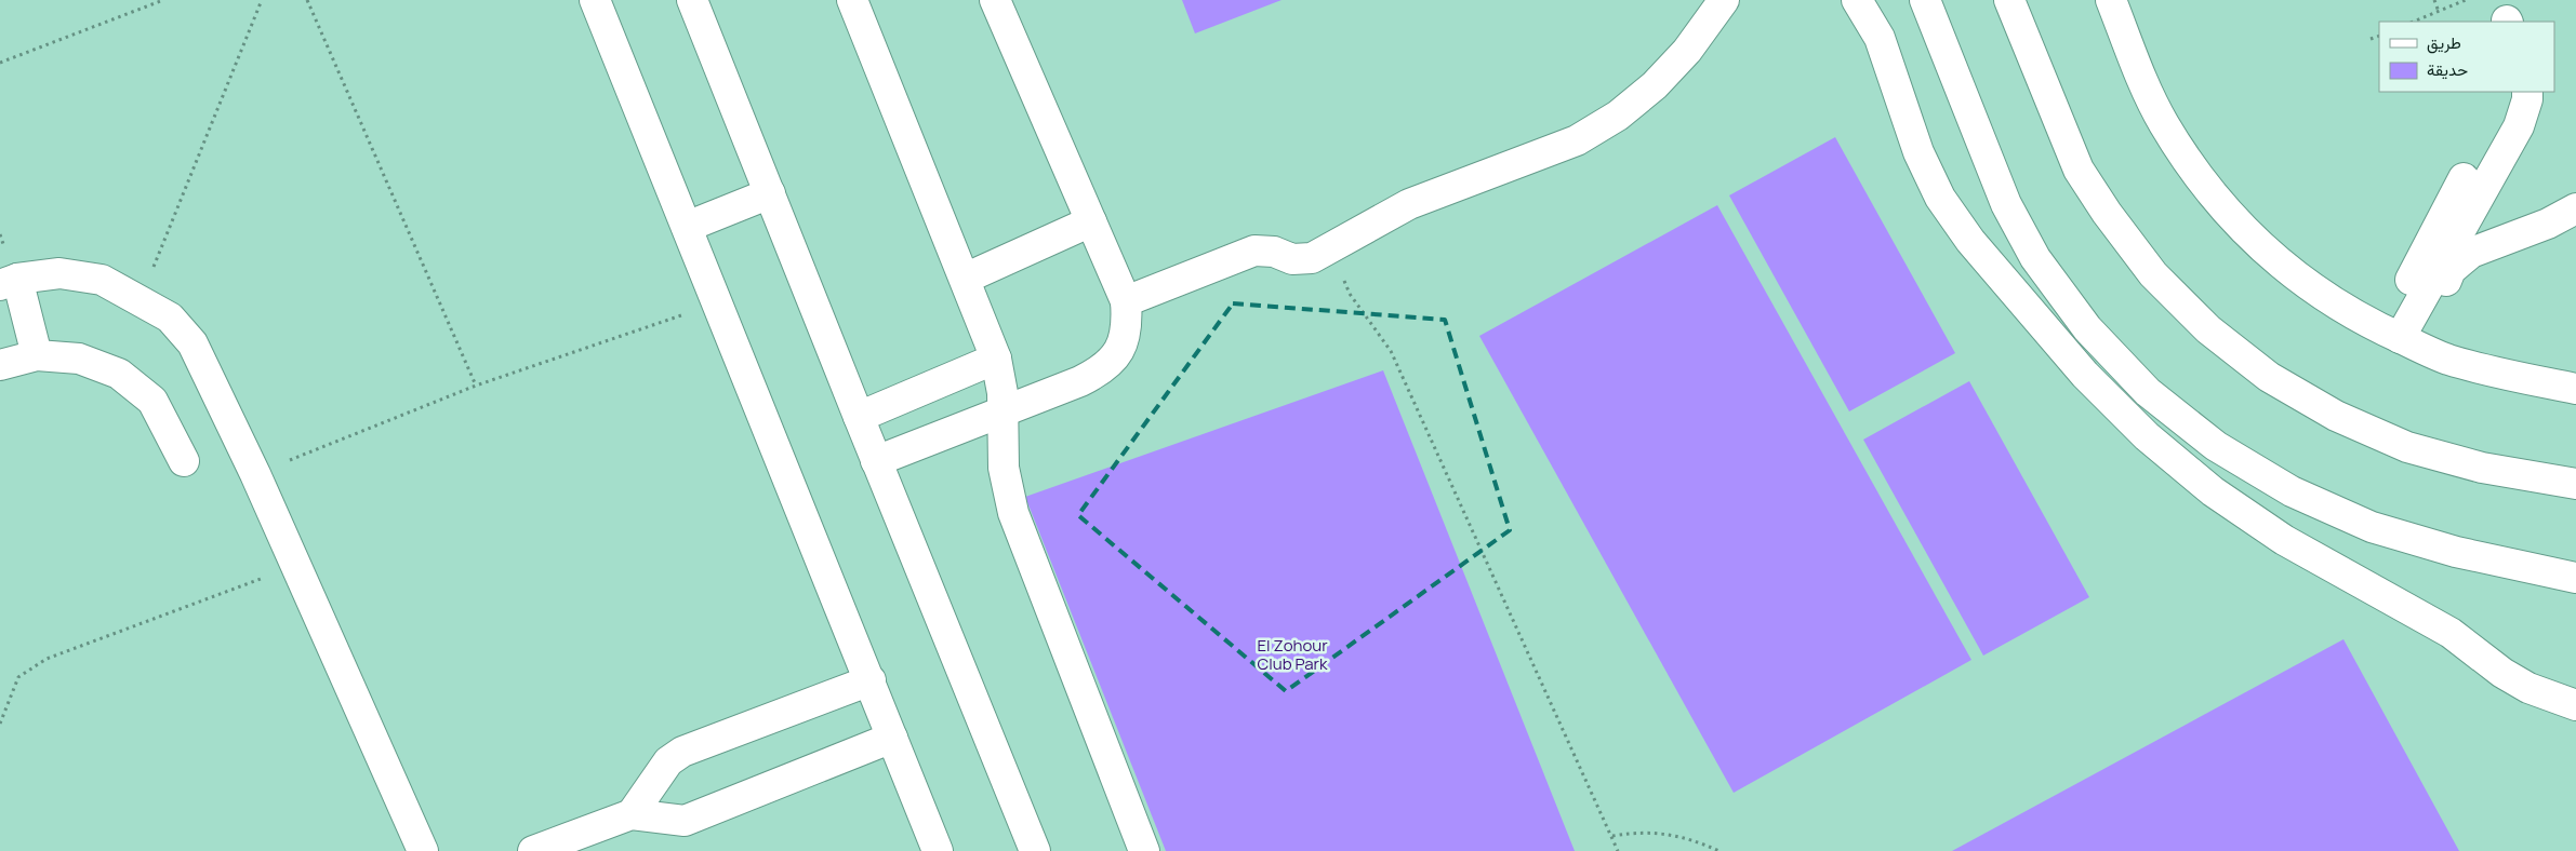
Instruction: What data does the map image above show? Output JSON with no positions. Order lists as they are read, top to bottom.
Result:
{
  "parks": ["El Zohour Club Park"],
  "legend": ["طريق", "حديقة"]
}
